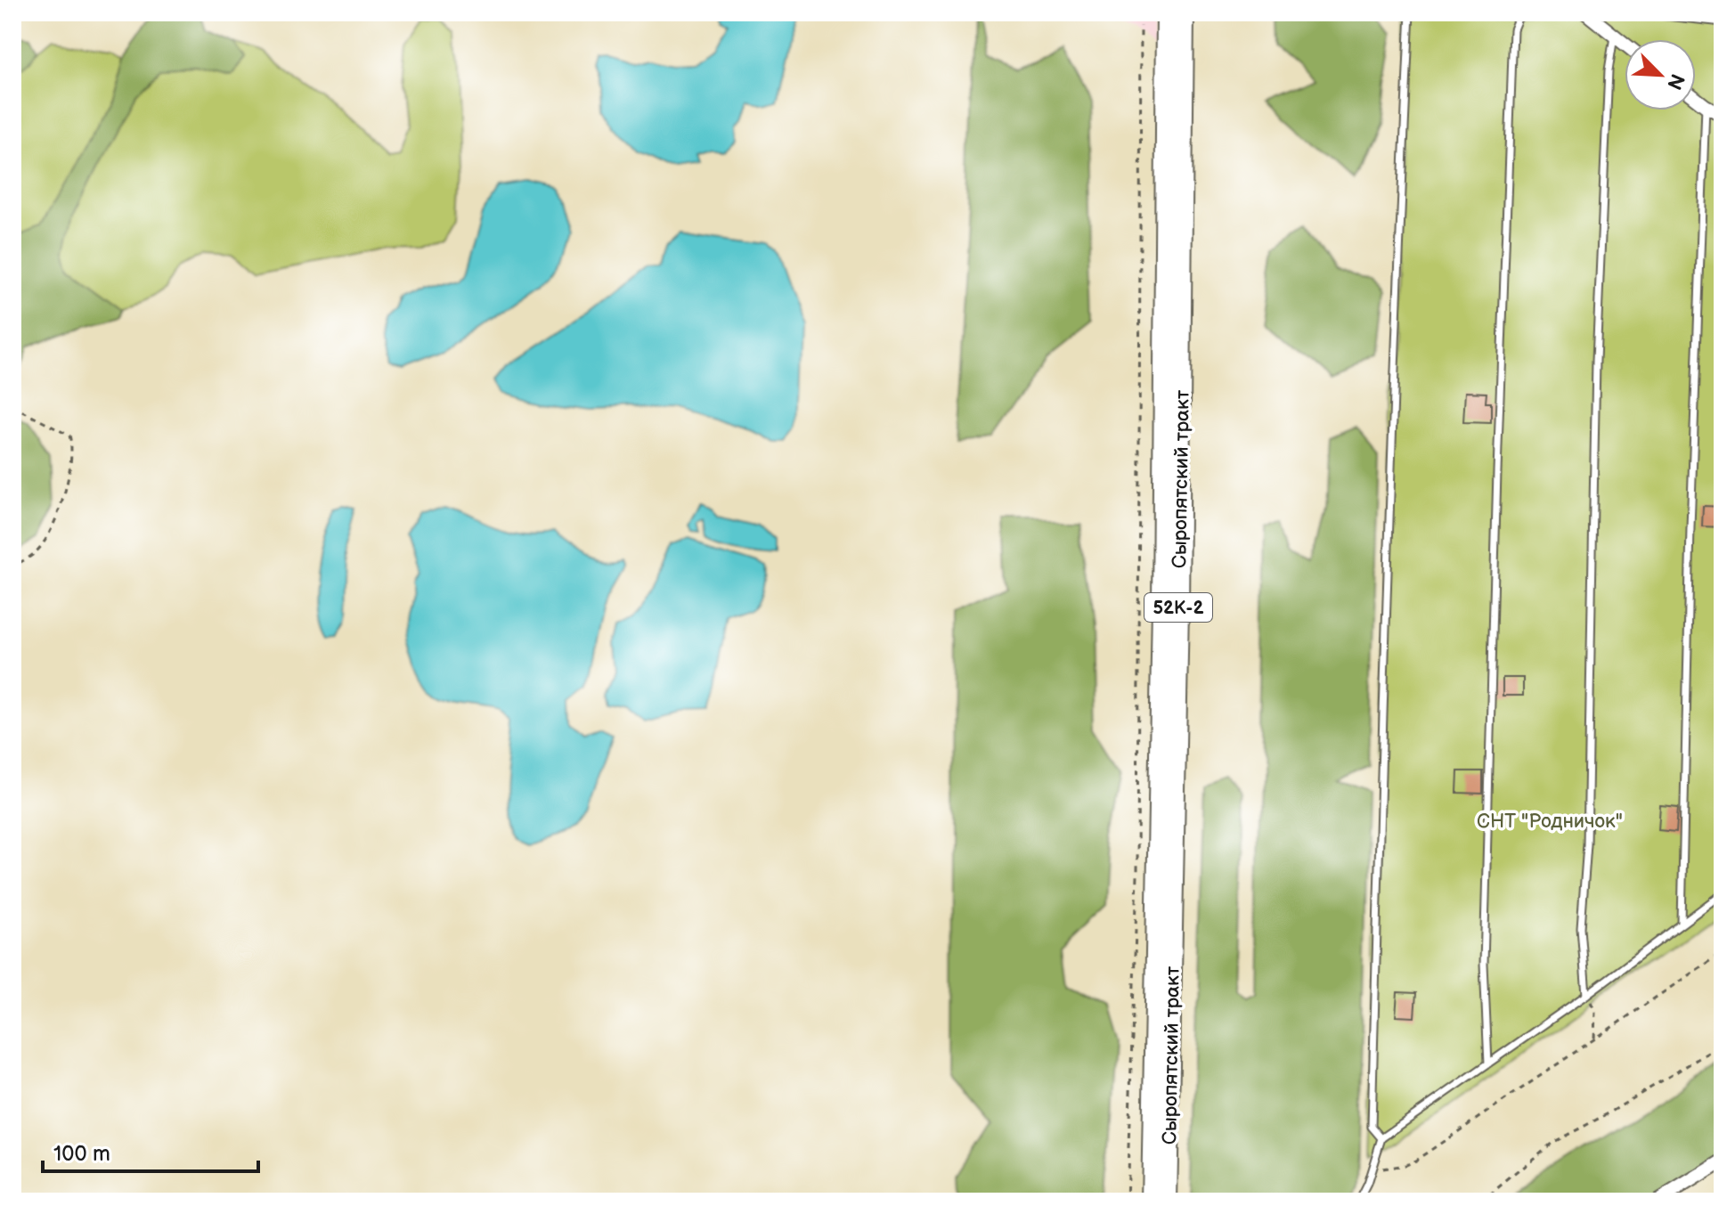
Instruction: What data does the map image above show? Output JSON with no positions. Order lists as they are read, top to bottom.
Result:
{
  "streets": {
    "main road": ["Сыропятский тракт", "52К-2"]
  },
  "parks": ["СНТ \"Родничок\""],
  "scale_bar": "100 m",
  "north": "bottom right"
}
